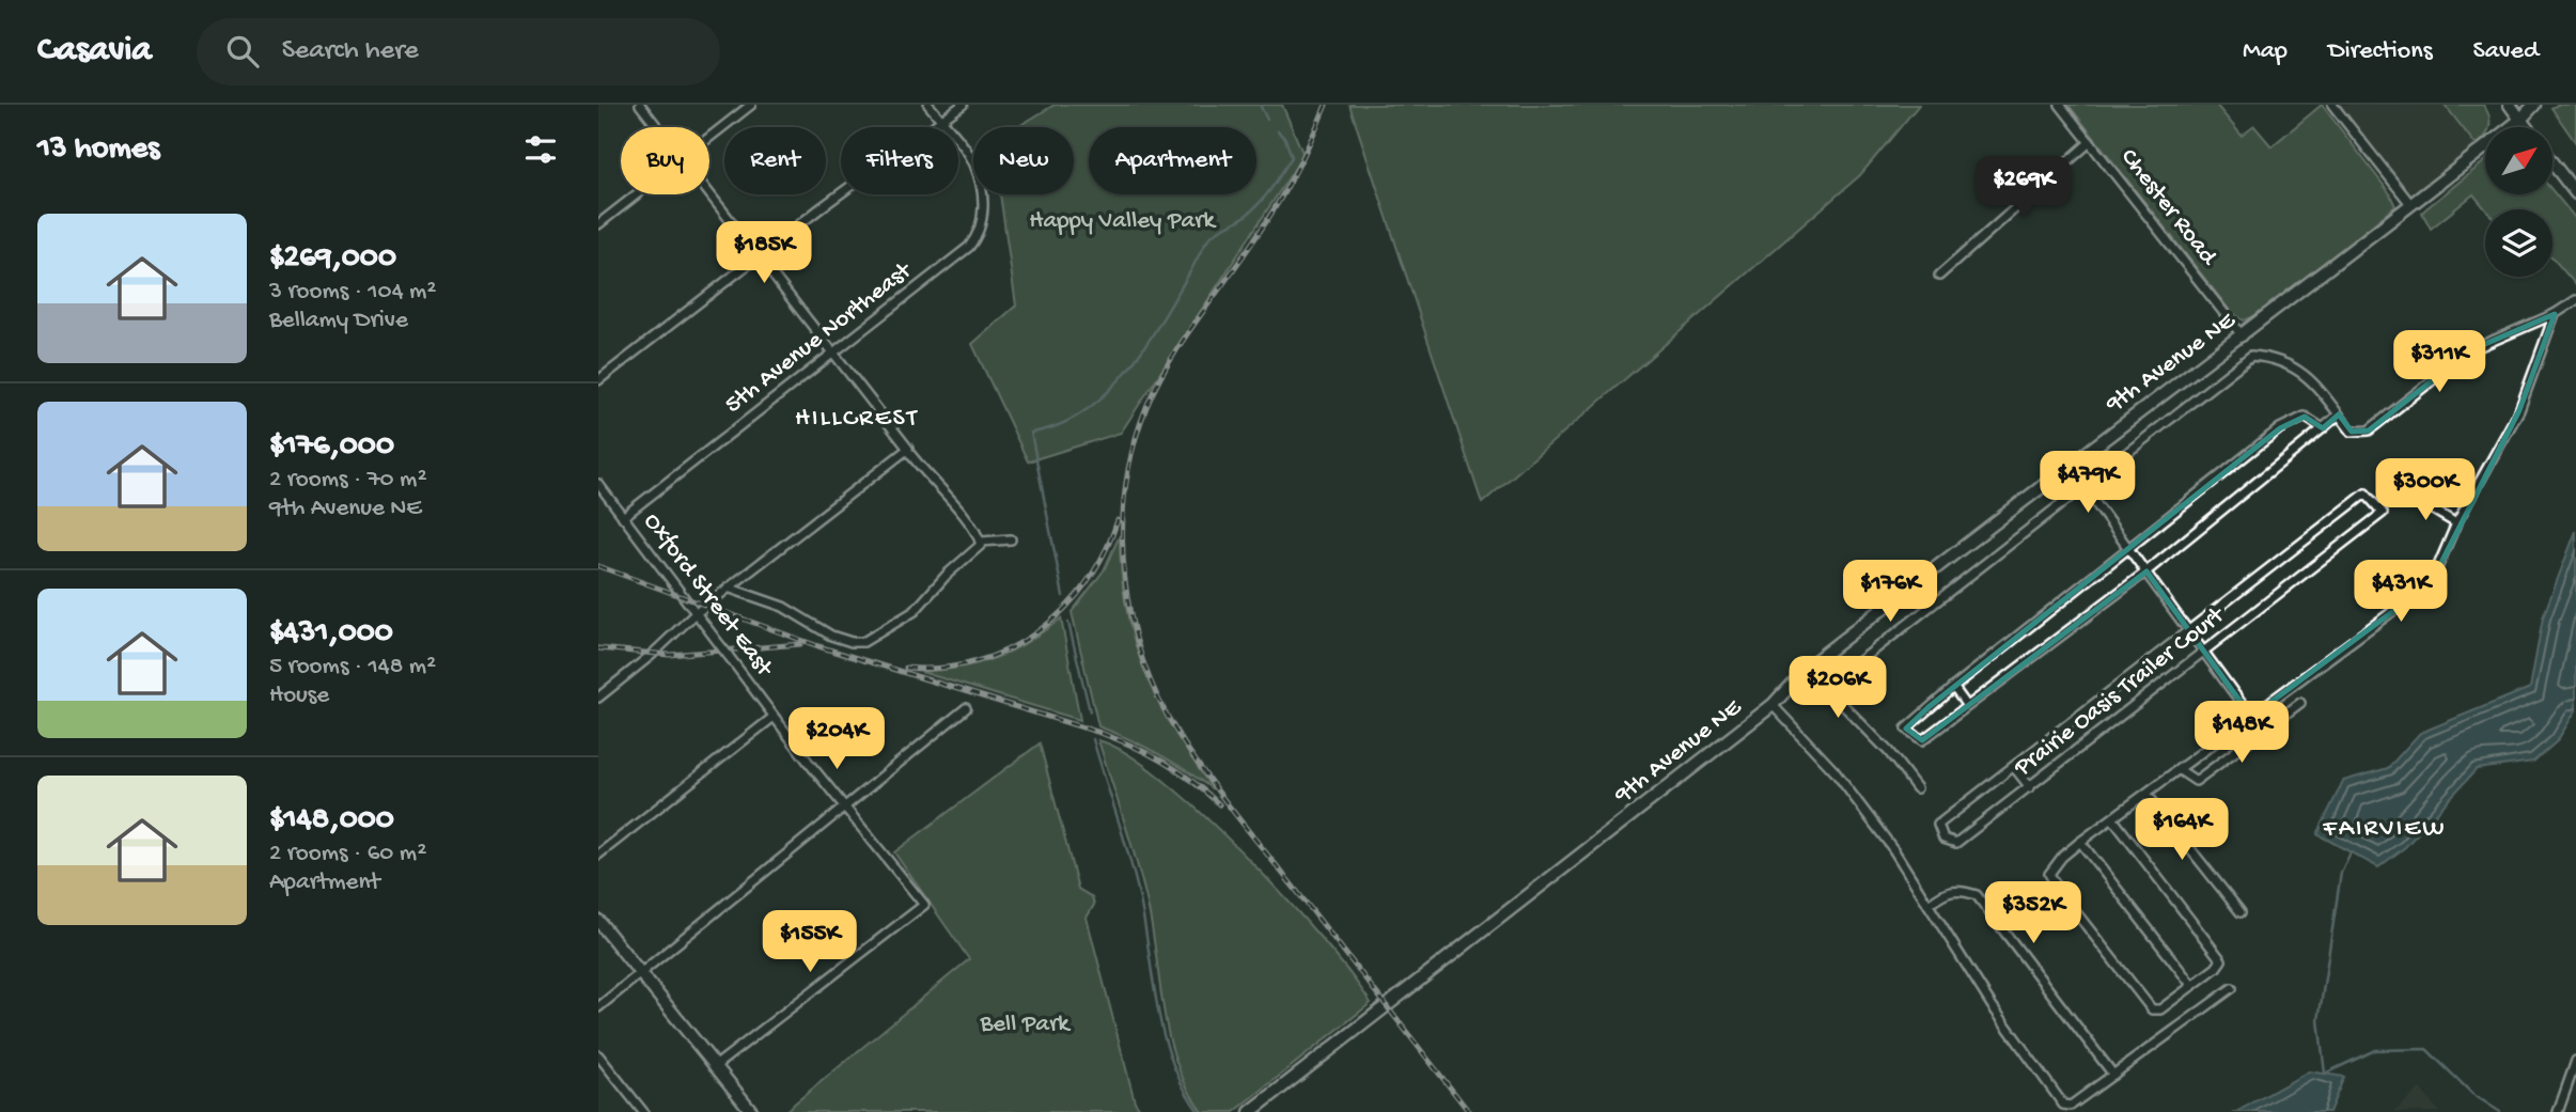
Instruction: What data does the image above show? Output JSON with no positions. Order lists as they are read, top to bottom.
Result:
{
  "streets": {
    "street": [
      "Chester Road",
      "5th Avenue Northeast",
      "9th Avenue NE",
      "Oxford Street East",
      "Prairie Oasis Trailer Court"
    ]
  },
  "crossings": [
    ["Chester Road", "9th Avenue NE"],
    ["5th Avenue Northeast", "Oxford Street East"]
  ],
  "districts": ["HILLCREST", "FAIRVIEW"],
  "parks": ["Happy Valley Park", "Bell Park"],
  "north": "top right",
  "page": {
    "header": "Casavia",
    "search": "Search here",
    "nav": ["Map", "Directions", "Saved"],
    "heading": "13 homes",
    "chip": [
      "Buy",
      "Rent",
      "Filters",
      "New",
      "Apartment"
    ],
    "price": [
      "$269K",
      "$185K",
      "$311K",
      "$479K",
      "$300K",
      "$176K",
      "$431K",
      "$206K",
      "$148K",
      "$204K",
      "$164K",
      "$352K",
      "$155K"
    ],
    "list": [
      {
        "name": "$269,000",
        "note": "3 rooms · 104 m² · Bellamy Drive"
      },
      {
        "name": "$176,000",
        "note": "2 rooms · 70 m² · 9th Avenue NE"
      },
      {
        "name": "$431,000",
        "note": "5 rooms · 148 m² · House"
      },
      {
        "name": "$148,000",
        "note": "2 rooms · 60 m² · Apartment"
      }
    ]
  }
}
